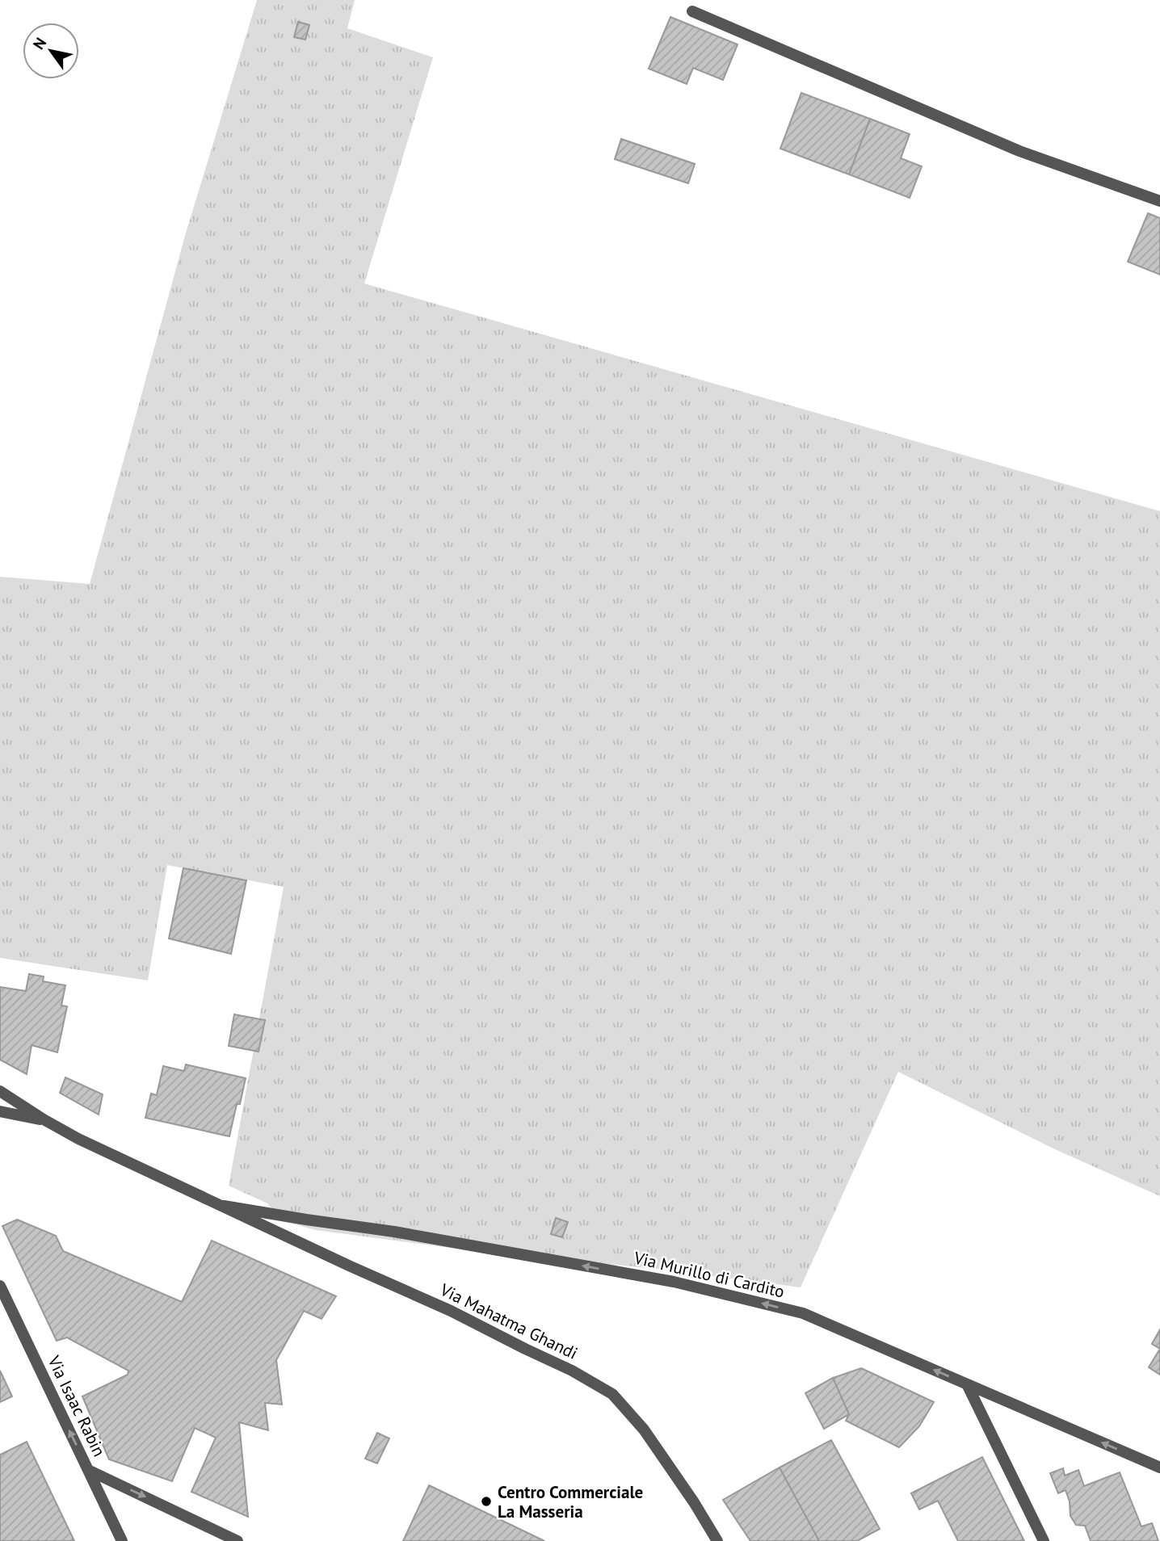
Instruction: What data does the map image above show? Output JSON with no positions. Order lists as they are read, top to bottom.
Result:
{
  "streets": {
    "street": ["Via Murillo di Cardito", "Via Mahatma Ghandi", "Via Isaac Rabin"]
  },
  "crossings": [
    ["Via Murillo di Cardito", "Via Mahatma Ghandi"]
  ],
  "one_way": ["Via Murillo di Cardito", "Via Isaac Rabin"],
  "places": ["Centro Commerciale La Masseria"],
  "north": "top left"
}
